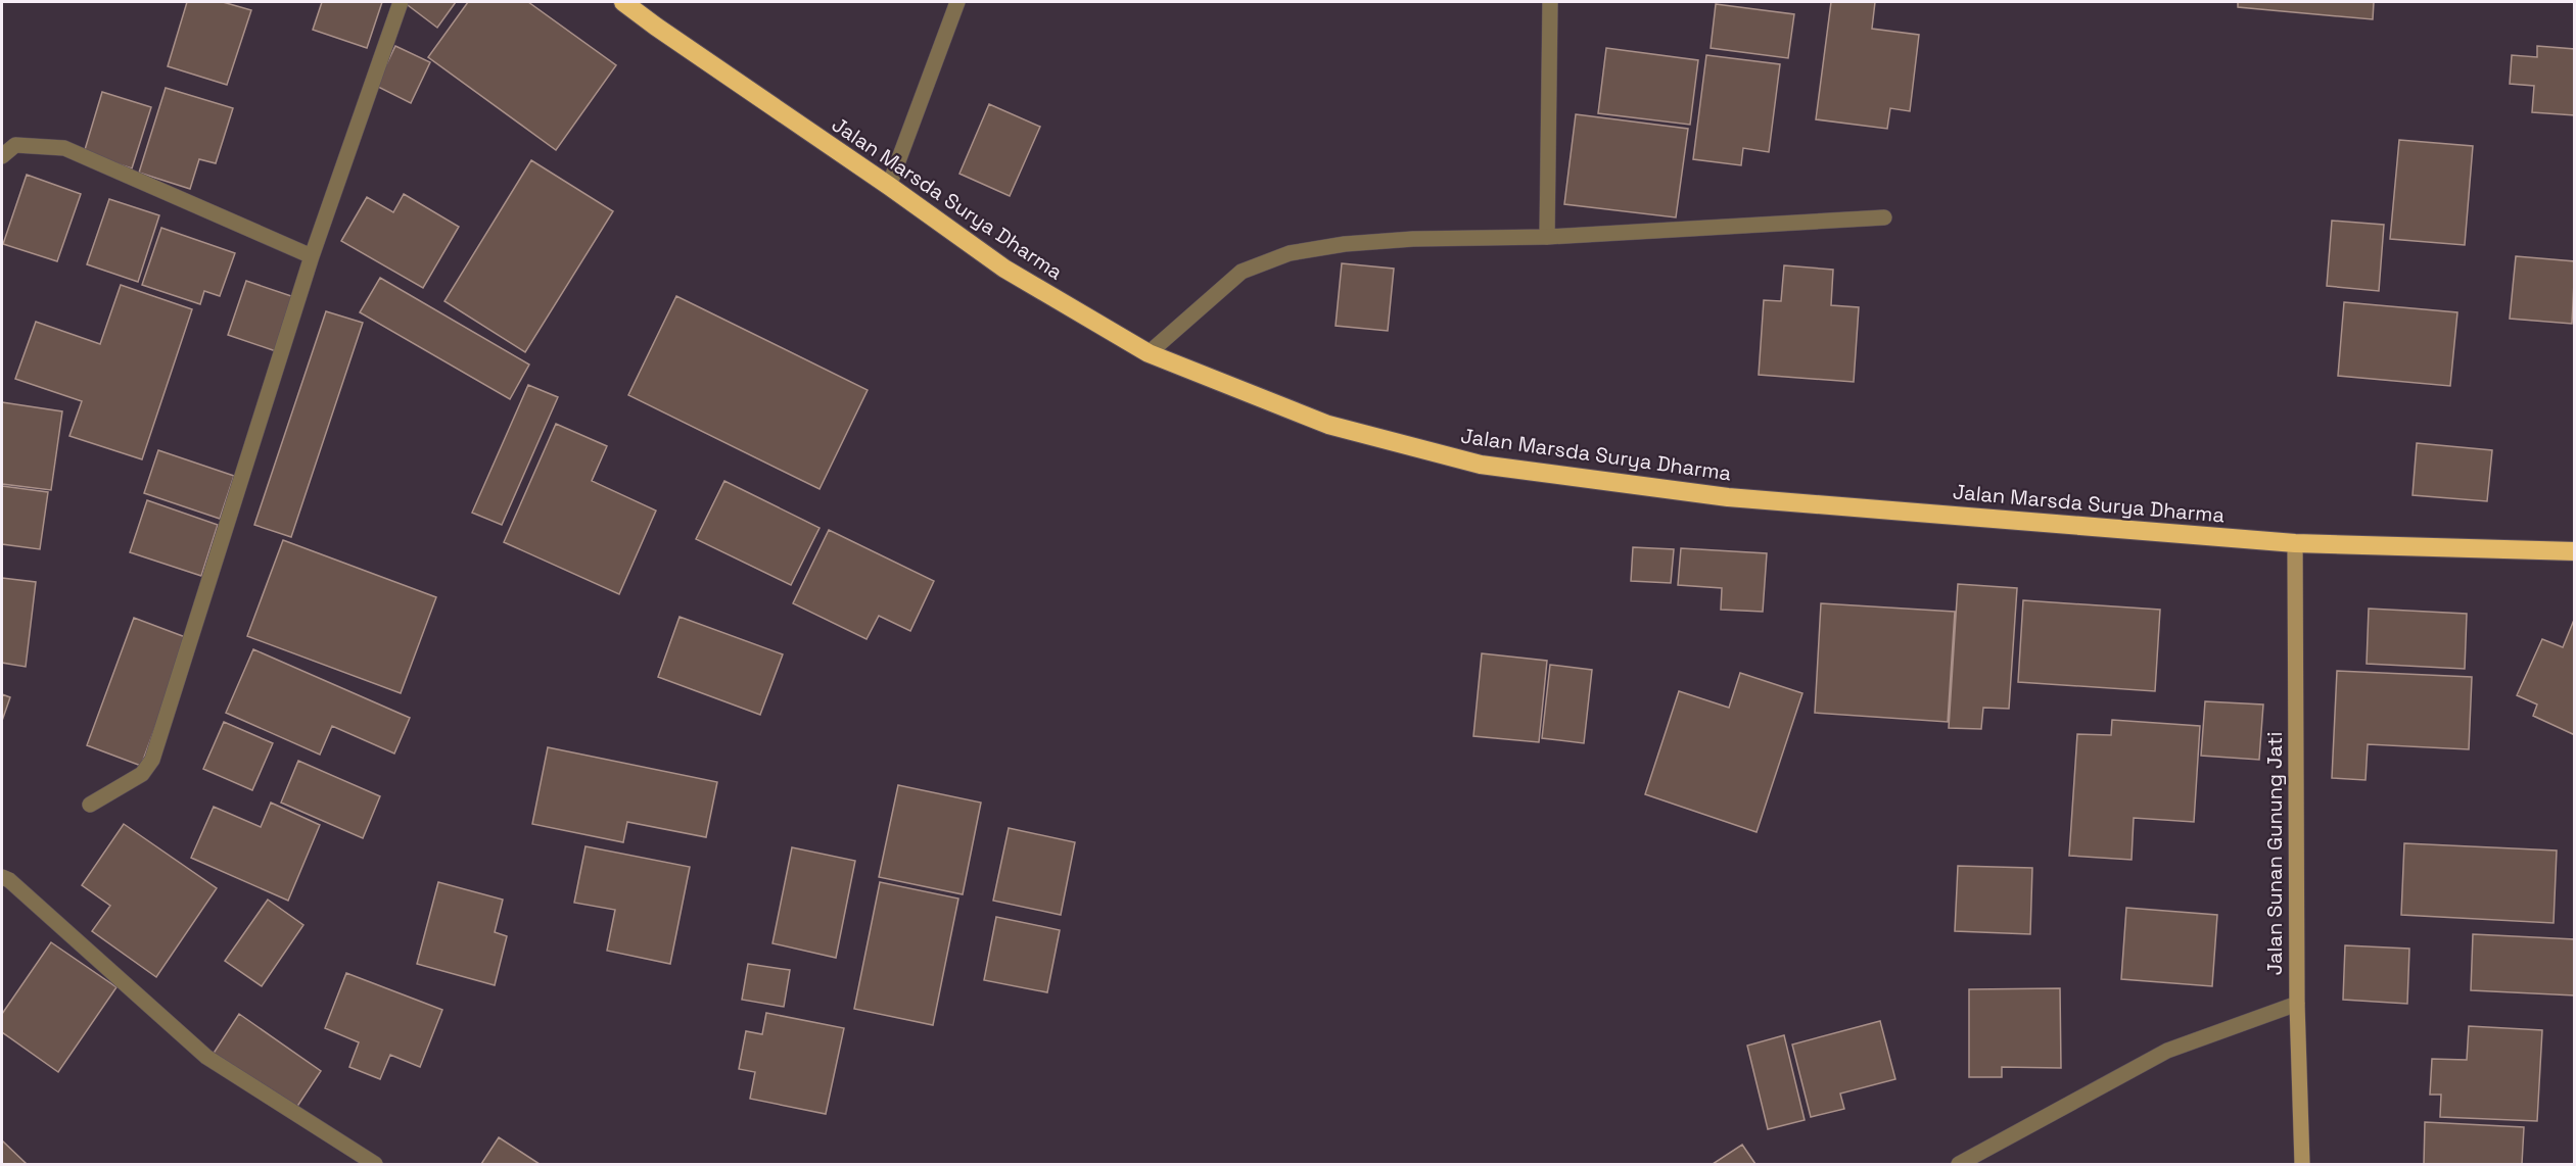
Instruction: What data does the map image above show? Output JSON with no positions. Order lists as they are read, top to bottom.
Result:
{
  "streets": {
    "highway": ["Jalan Marsda Surya Dharma"],
    "street": ["Jalan Sunan Gunung Jati"]
  },
  "crossings": [
    ["Jalan Marsda Surya Dharma", "Jalan Sunan Gunung Jati"]
  ]
}
